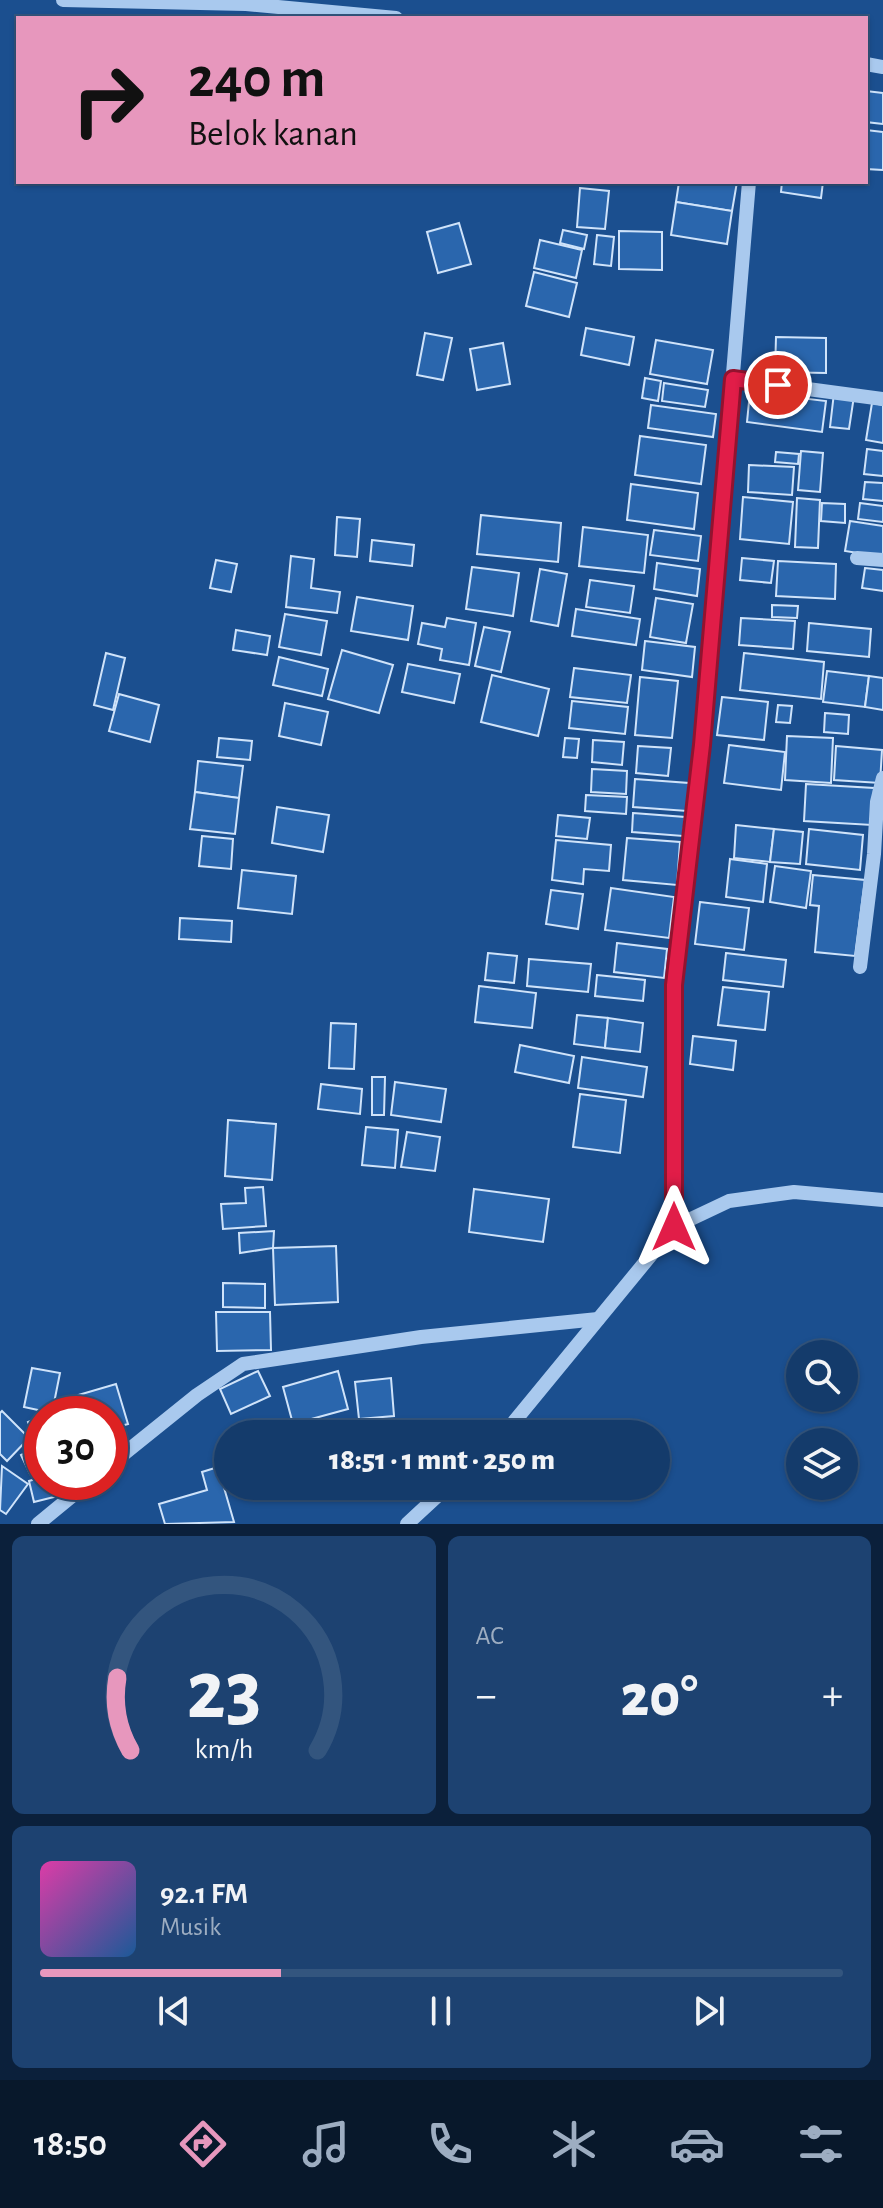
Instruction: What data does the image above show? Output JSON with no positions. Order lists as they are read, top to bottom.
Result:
{
  "page": {
    "turn": ["240 m", "Belok kanan"],
    "limit": "30",
    "trip": "18:51 · 1 mnt · 250 m",
    "tile": "AC",
    "heat": ["−", "20°", "+"],
    "song": ["92.1 FM", "Musik"],
    "tabs": "18:50",
    "gauge": ["23", "km/h"]
  }
}
